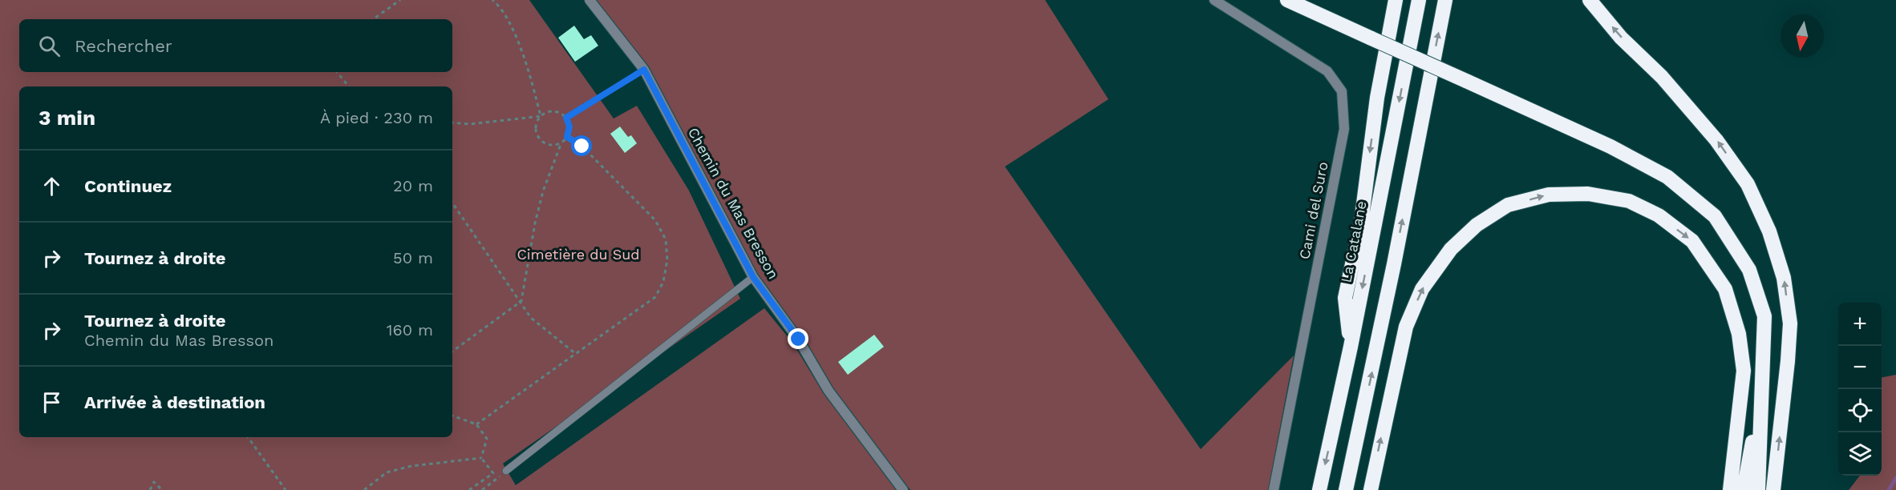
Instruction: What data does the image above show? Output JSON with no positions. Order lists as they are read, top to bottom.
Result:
{
  "streets": {
    "highway": ["La Catalane"],
    "street": ["Chemin du Mas Bresson", "Cami del Suro"]
  },
  "parks": ["Cimetière du Sud"],
  "north": "bottom",
  "page": {
    "search": "Rechercher",
    "heading": ["3 min", "À pied · 230 m"],
    "list": [
      ["Continuez", "20 m"],
      ["Tournez à droite", "50 m"],
      ["Tournez à droite", "Chemin du Mas Bresson", "160 m"],
      "Arrivée à destination"
    ],
    "map_buttons": ["+", "−"]
  }
}
